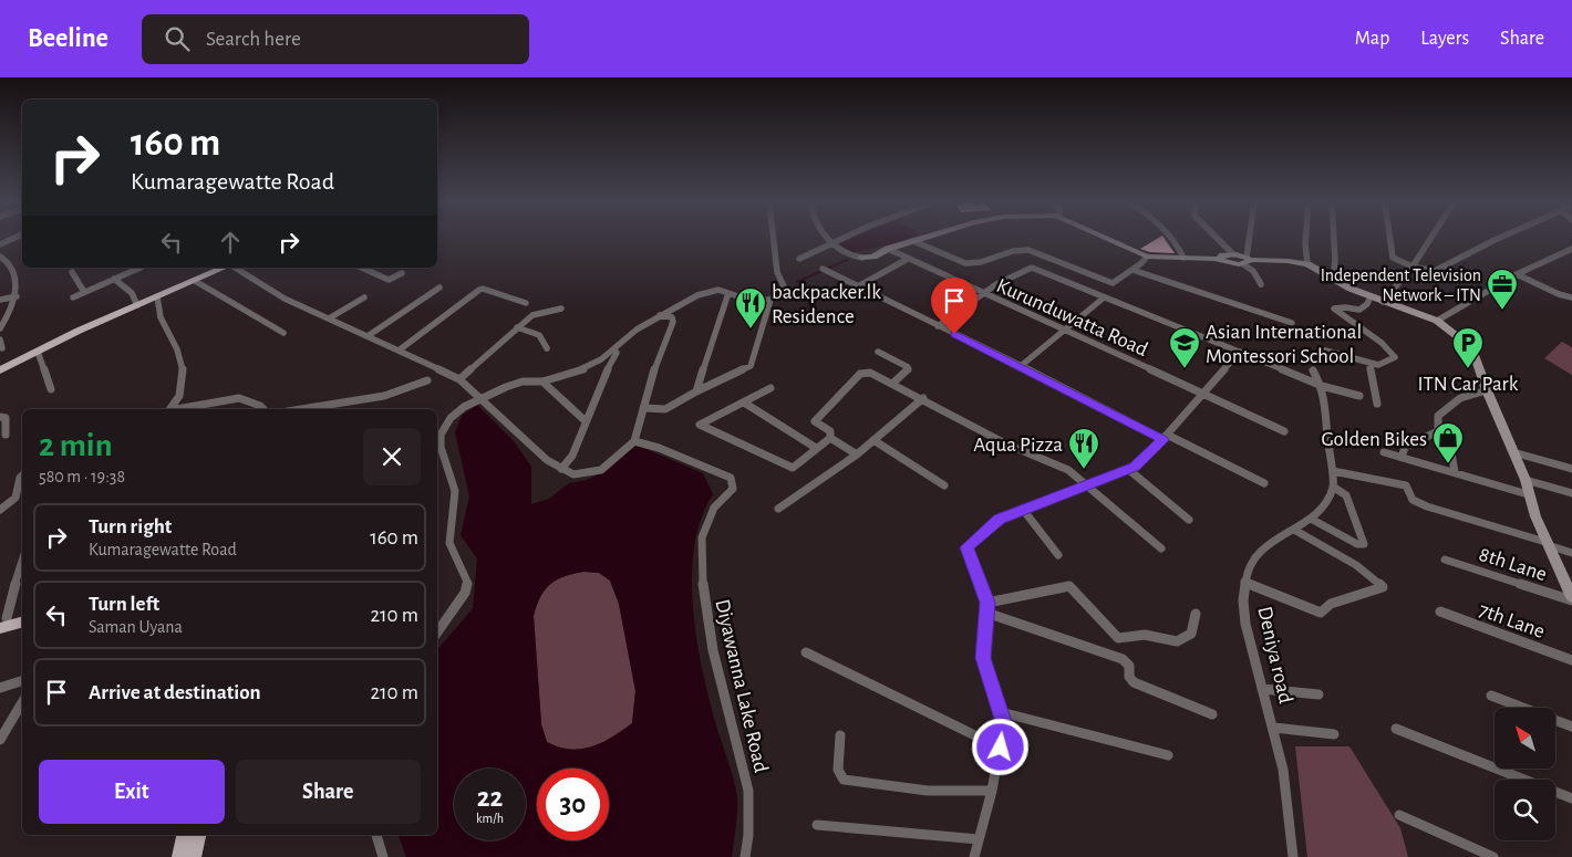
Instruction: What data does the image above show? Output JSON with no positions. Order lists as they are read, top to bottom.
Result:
{
  "streets": {
    "street": [
      "Kurunduwatta Road",
      "8th Lane",
      "7th Lane",
      "Deniya road",
      "Diyawanna Lake Road"
    ]
  },
  "places": {
    "office": ["Independent Television Network – ITN"],
    "restaurant": ["backpacker.lk Residence", "Aqua Pizza"],
    "school or university": ["Asian International Montessori School"],
    "parking": ["ITN Car Park"],
    "shop": ["Golden Bikes"]
  },
  "north": "top left",
  "page": {
    "header": "Beeline",
    "search": "Search here",
    "nav": ["Map", "Layers", "Share"],
    "turn": ["160 m", "Kumaragewatte Road"],
    "heading": ["2 min", "580 m · 19:38"],
    "list": [
      {
        "name": "Turn right",
        "note": "Kumaragewatte Road",
        "value": "160 m"
      },
      {
        "name": "Turn left",
        "note": "Saman Uyana",
        "value": "210 m"
      },
      {
        "name": "Arrive at destination",
        "value": "210 m"
      }
    ],
    "buttons": ["Exit", "Share"],
    "speed": "22 km/h",
    "limit": "30"
  }
}
